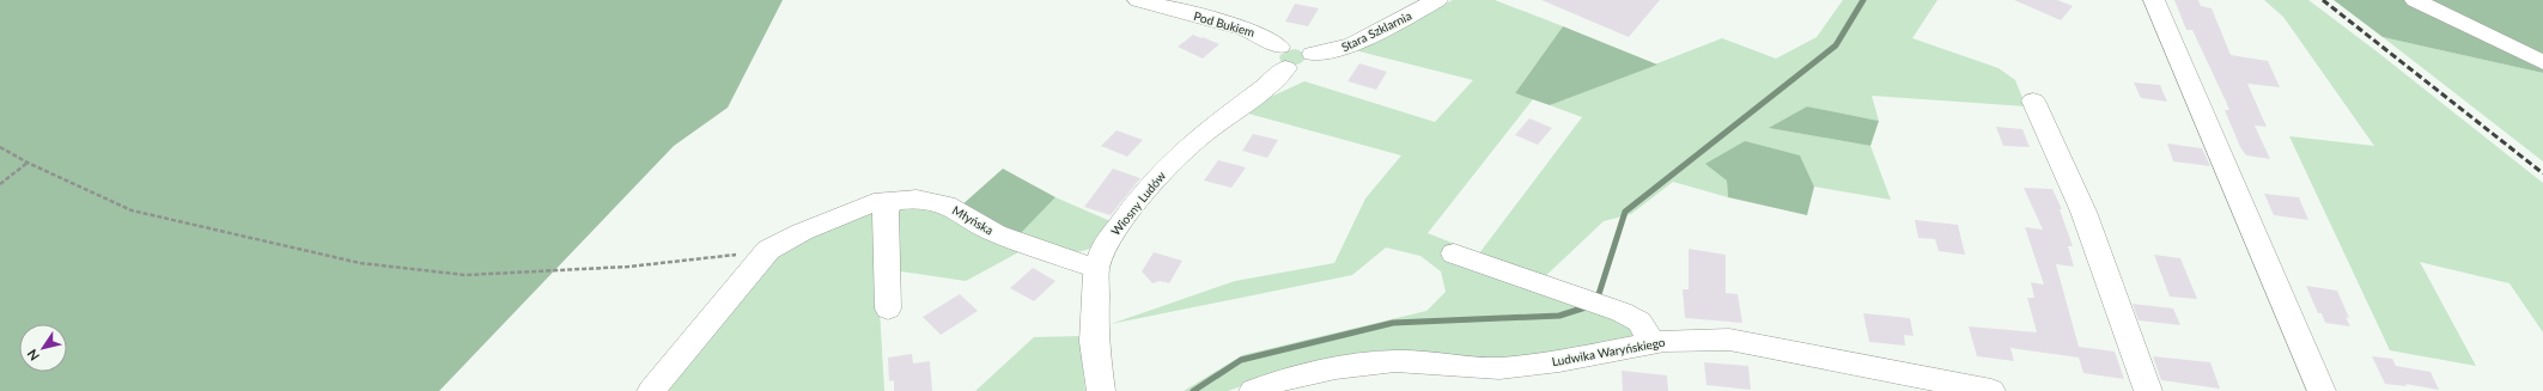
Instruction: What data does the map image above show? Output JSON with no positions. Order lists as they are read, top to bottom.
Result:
{
  "streets": {
    "street": [
      "Pod Bukiem",
      "Stara Szklarnia",
      "Wiosny Ludów",
      "Młyńska",
      "Ludwika Waryńskiego"
    ]
  },
  "crossings": [
    ["Pod Bukiem", "Stara Szklarnia"],
    ["Pod Bukiem", "Wiosny Ludów"],
    ["Stara Szklarnia", "Wiosny Ludów"],
    ["Wiosny Ludów", "Młyńska"]
  ],
  "north": "bottom left"
}
